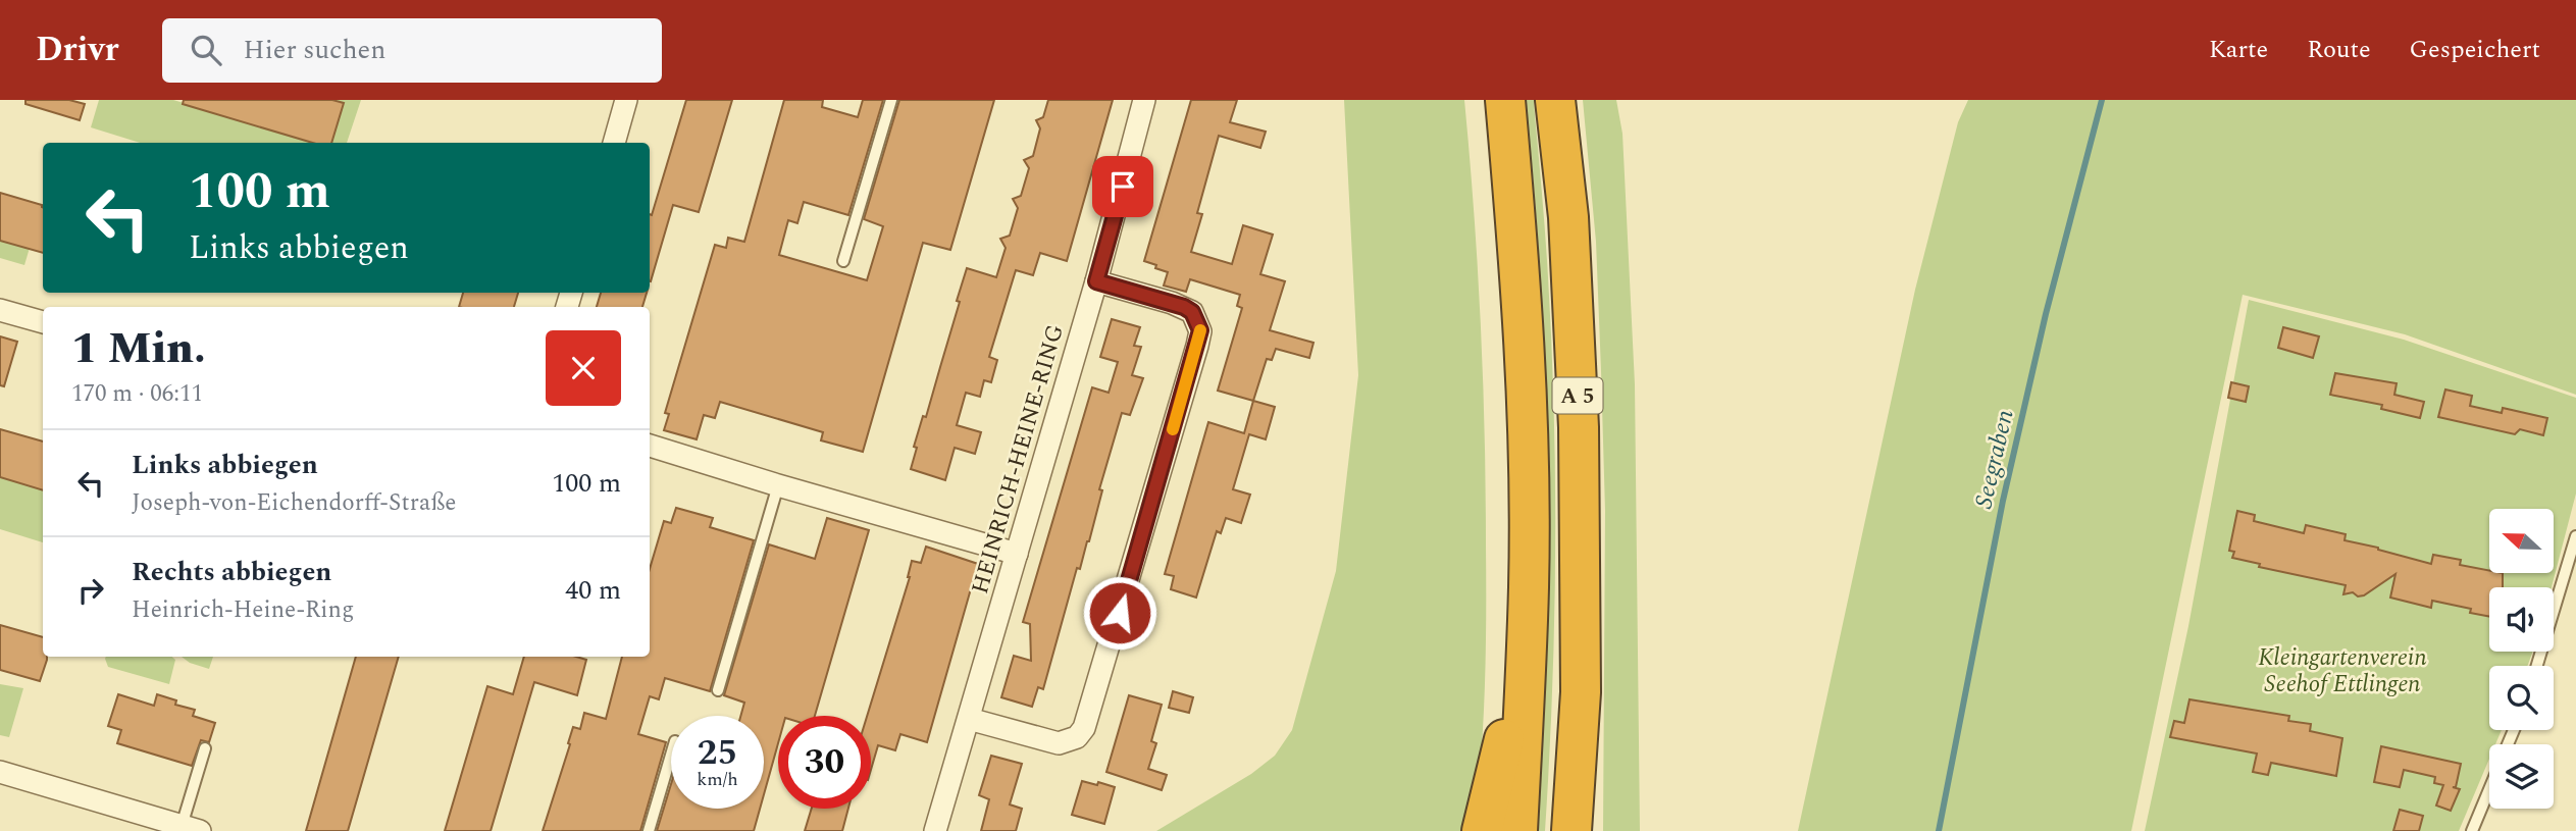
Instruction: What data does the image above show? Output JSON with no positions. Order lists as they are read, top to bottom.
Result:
{
  "streets": {
    "highway": ["A 5"],
    "street": ["HEINRICH-HEINE-RING"]
  },
  "water": ["Seegraben"],
  "parks": ["Kleingartenverein Seehof Ettlingen"],
  "north": "left",
  "page": {
    "header": "Drivr",
    "search": "Hier suchen",
    "nav": ["Karte", "Route", "Gespeichert"],
    "turn": ["100 m", "Links abbiegen"],
    "heading": ["1 Min.", "170 m · 06:11"],
    "list": [
      {
        "name": "Links abbiegen",
        "note": "Joseph-von-Eichendorff-Straße",
        "value": "100 m"
      },
      {
        "name": "Rechts abbiegen",
        "note": "Heinrich-Heine-Ring",
        "value": "40 m"
      }
    ],
    "speed": "25 km/h",
    "limit": "30"
  }
}
